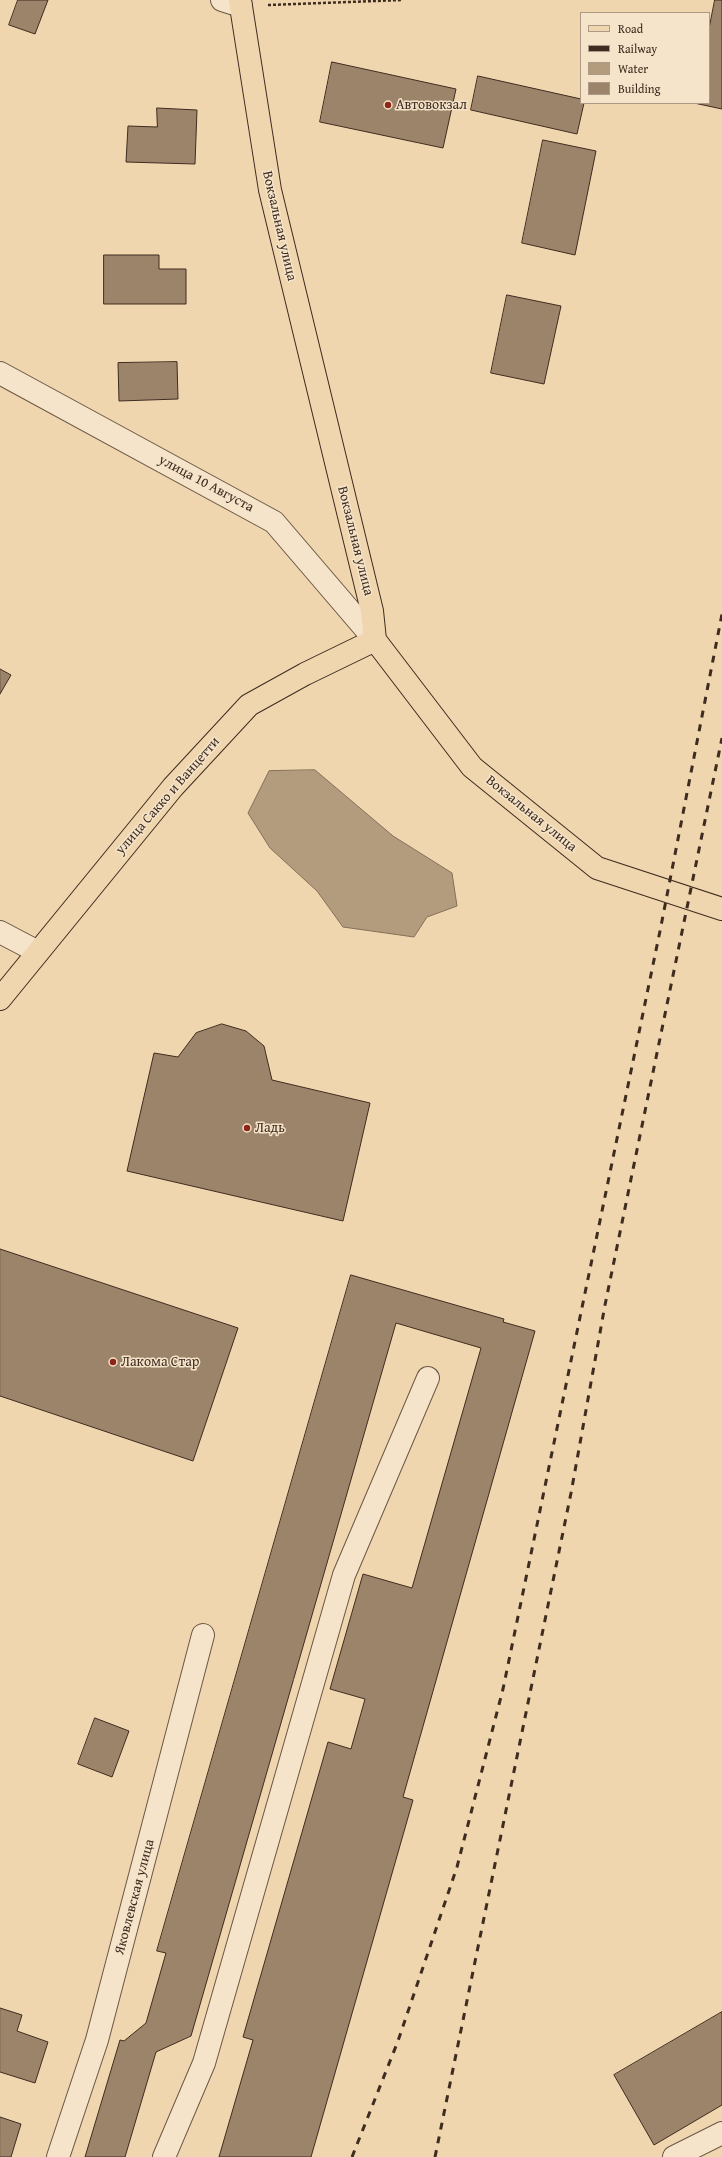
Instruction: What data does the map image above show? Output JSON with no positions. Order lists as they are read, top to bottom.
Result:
{
  "streets": {
    "main road": ["Вокзальная улица", "улица Сакко и Ванцетти"],
    "street": ["улица 10 Августа", "Яковлевская улица"]
  },
  "crossings": [
    ["Вокзальная улица", "улица 10 Августа"],
    ["Вокзальная улица", "улица Сакко и Ванцетти"],
    ["улица 10 Августа", "улица Сакко и Ванцетти"]
  ],
  "places": ["Автовокзал", "Ладь", "Лакома Стар"],
  "legend": [
    "Road",
    "Railway",
    "Water",
    "Building"
  ]
}
